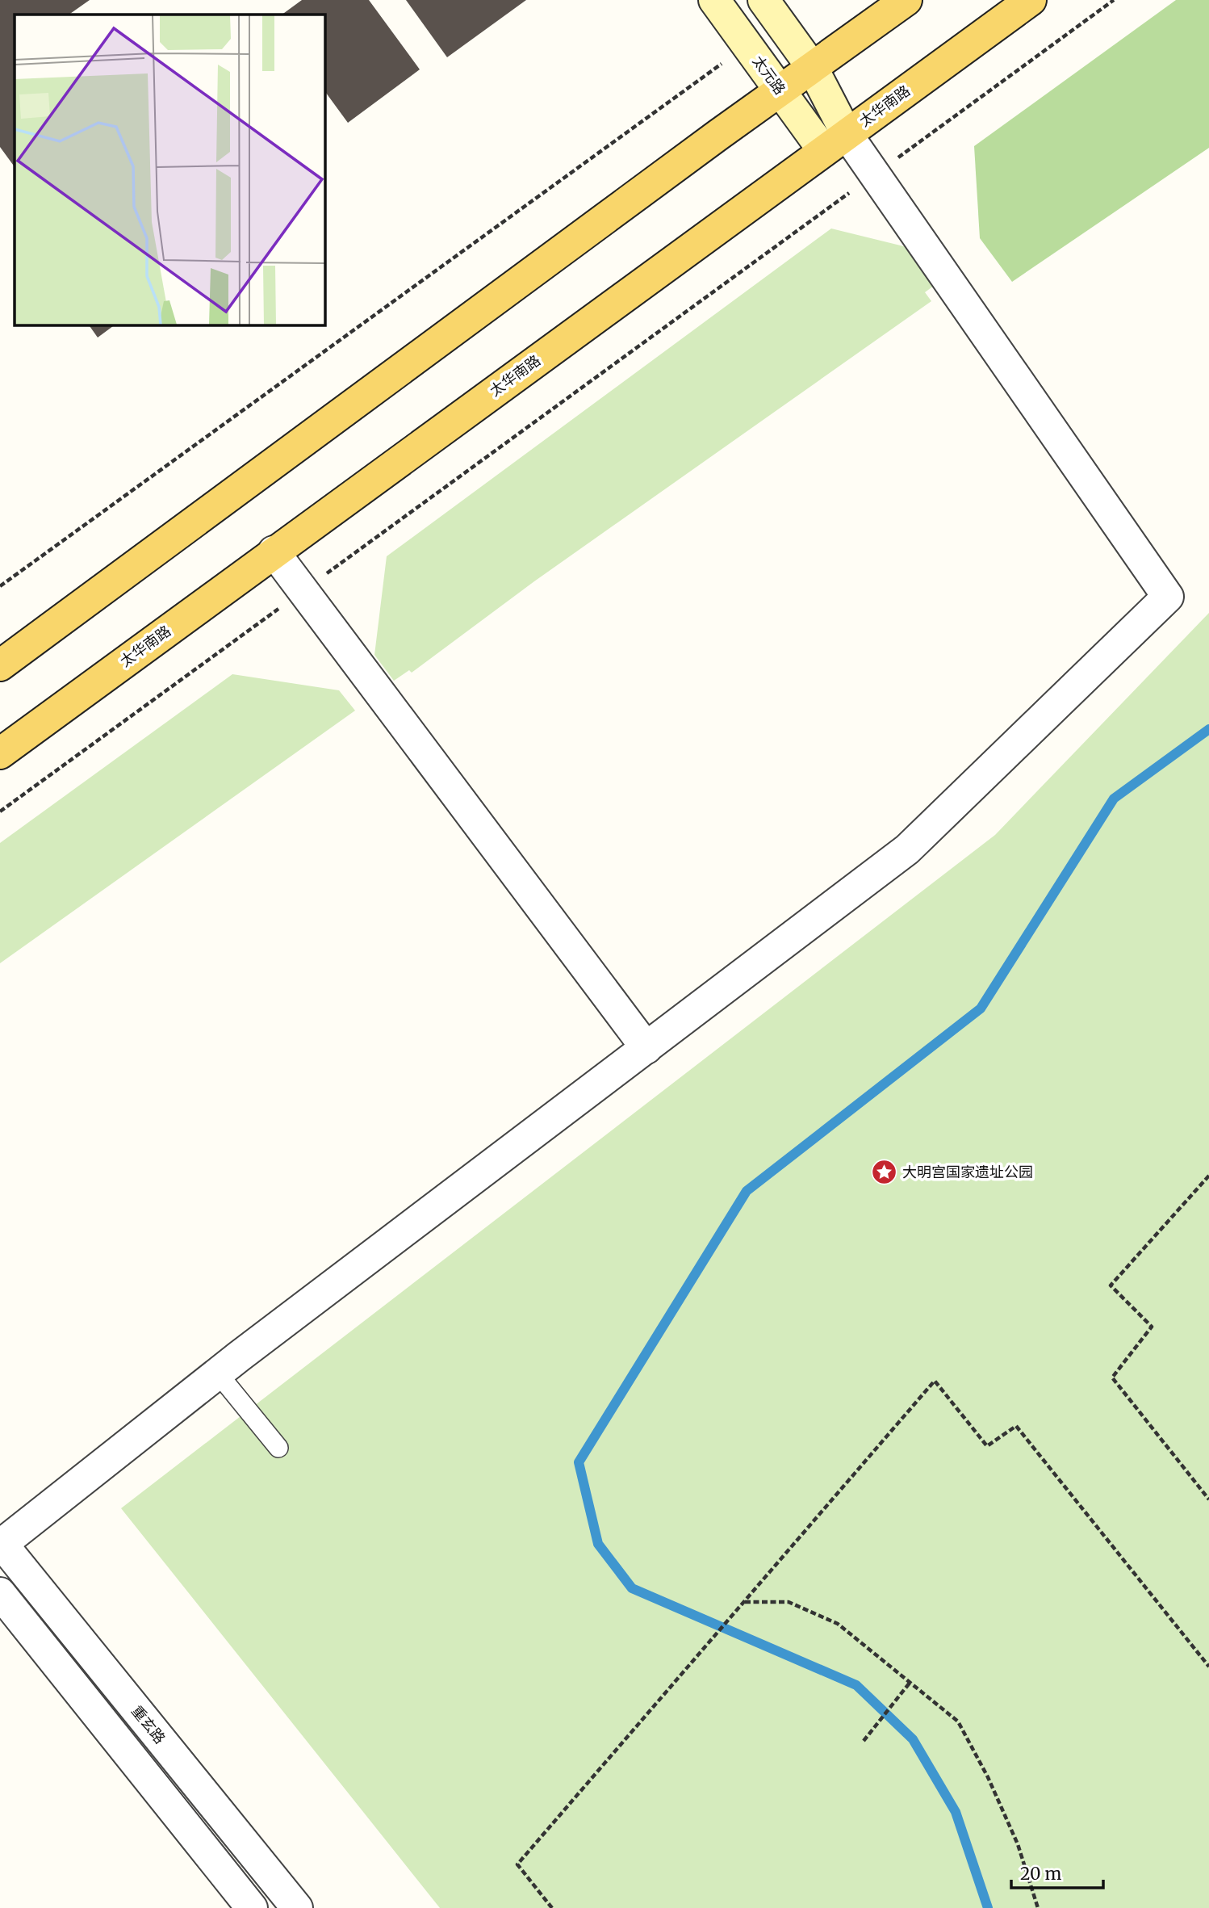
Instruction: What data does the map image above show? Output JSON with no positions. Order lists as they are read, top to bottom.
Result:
{
  "streets": {
    "main road": ["太元路", "太华南路"],
    "street": ["重玄路"]
  },
  "crossings": [
    ["太元路", "太华南路"]
  ],
  "places": {
    "place": ["大明宫国家遗址公园"]
  },
  "scale_bar": "20 m"
}
